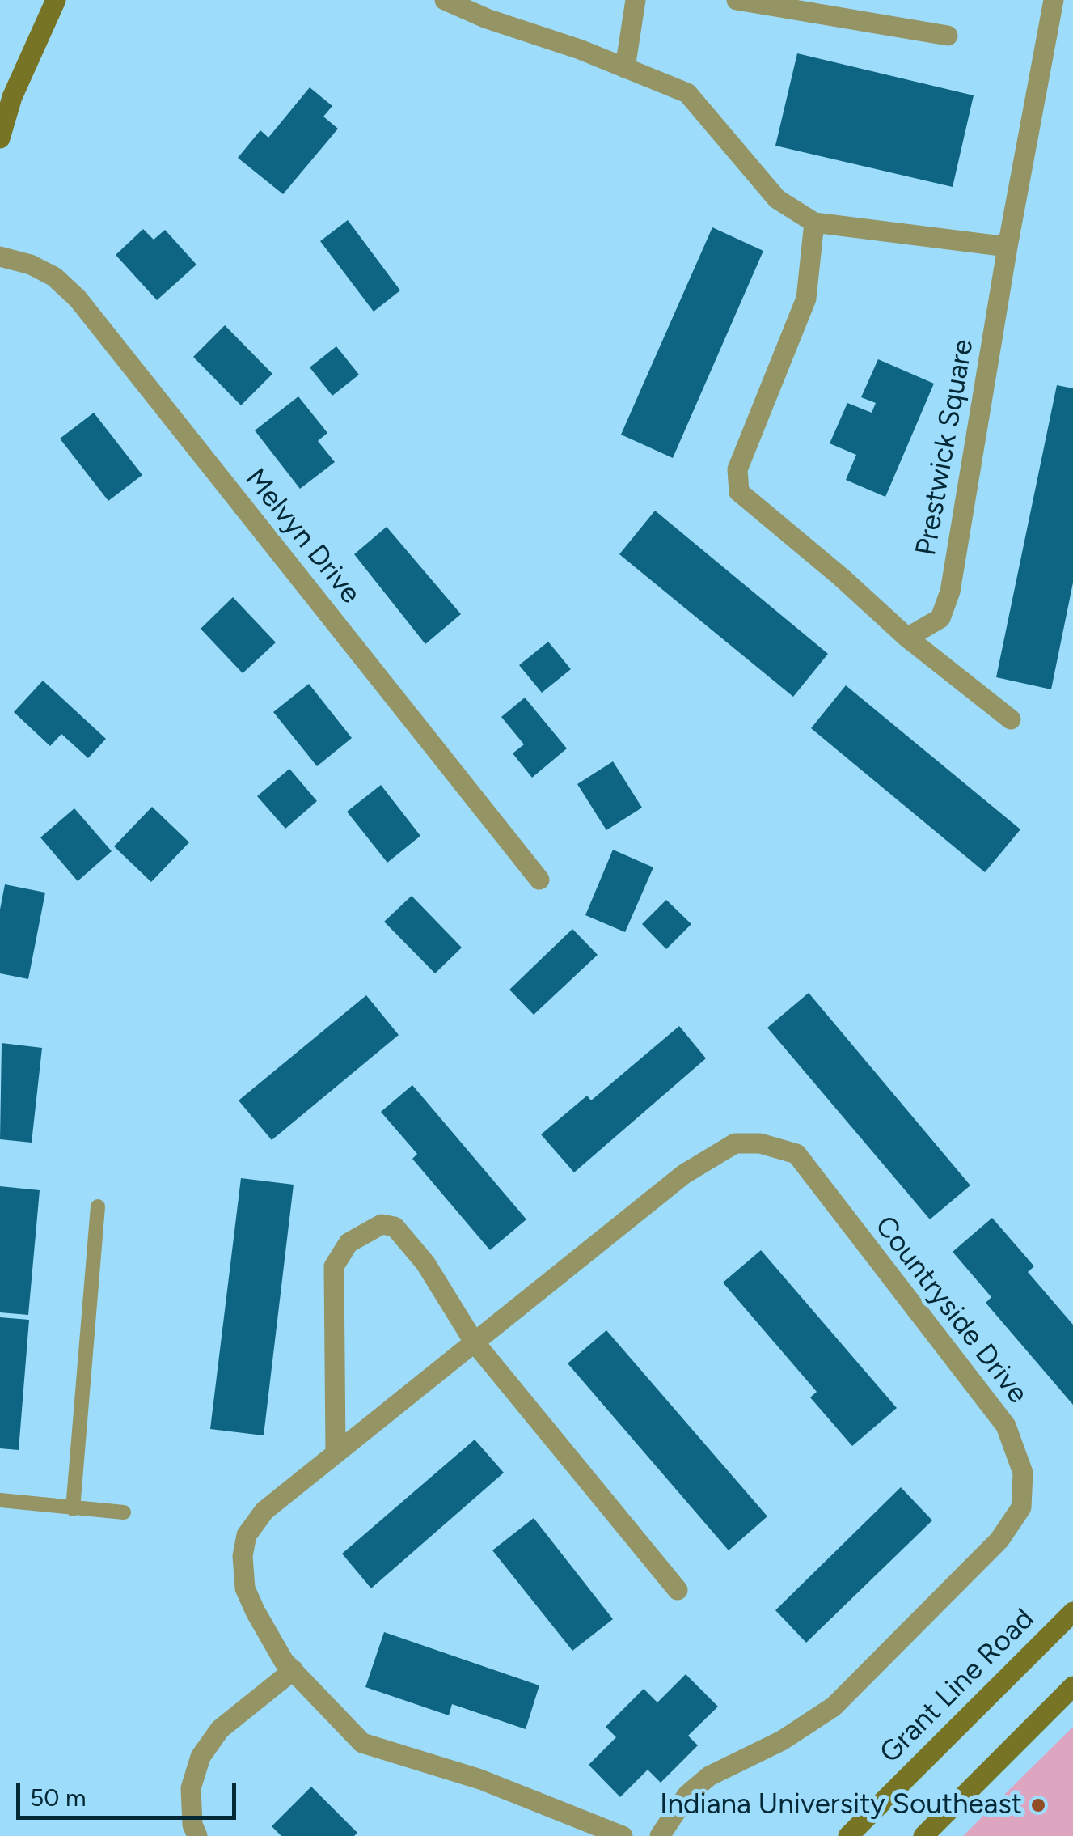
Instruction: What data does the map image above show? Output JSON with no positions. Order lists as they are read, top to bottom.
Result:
{
  "streets": {
    "main road": ["Grant Line Road"],
    "street": ["Prestwick Square", "Melvyn Drive", "Countryside Drive"]
  },
  "places": ["Indiana University Southeast"],
  "scale_bar": "50 m"
}
